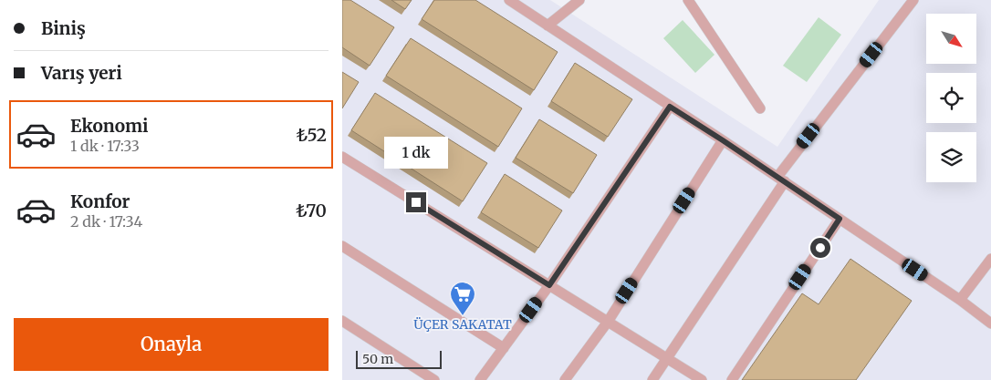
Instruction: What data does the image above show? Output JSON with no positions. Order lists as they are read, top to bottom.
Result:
{
  "places": {
    "supermarket": ["ÜÇER SAKATAT"]
  },
  "scale_bar": "50 m",
  "north": "bottom right",
  "page": {
    "banner": ["Biniş", "Varış yeri"],
    "list": [
      {
        "name": "Ekonomi",
        "note": "1 dk · 17:33",
        "value": "₺52"
      },
      {
        "name": "Konfor",
        "note": "2 dk · 17:34",
        "value": "₺70"
      }
    ],
    "bubble": "1 dk",
    "buttons": "Onayla",
    "scale": "50 m"
  }
}
